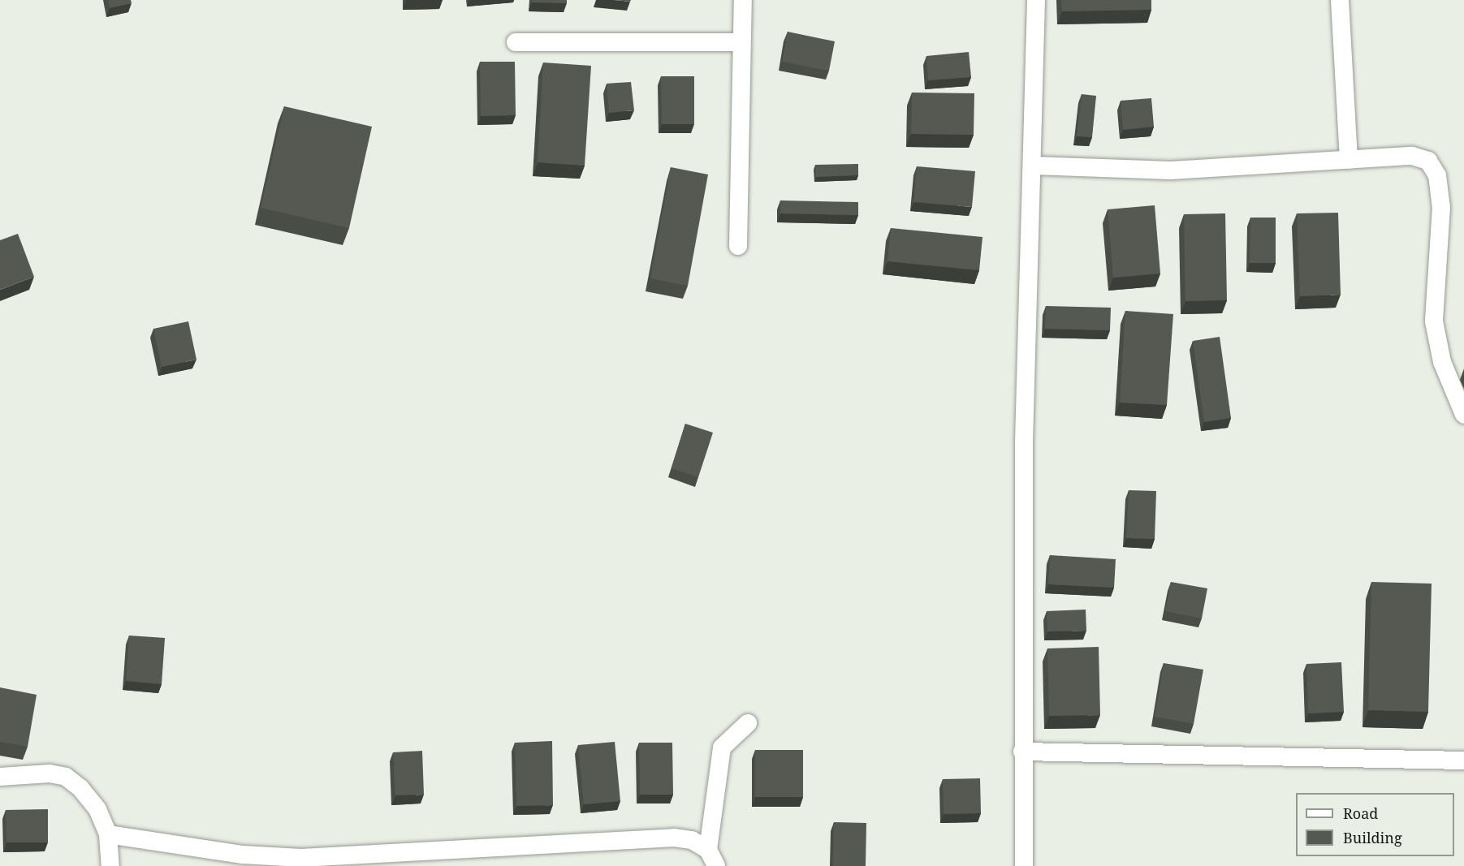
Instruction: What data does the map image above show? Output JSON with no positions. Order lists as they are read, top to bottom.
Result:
{
  "legend": ["Road", "Building"]
}
